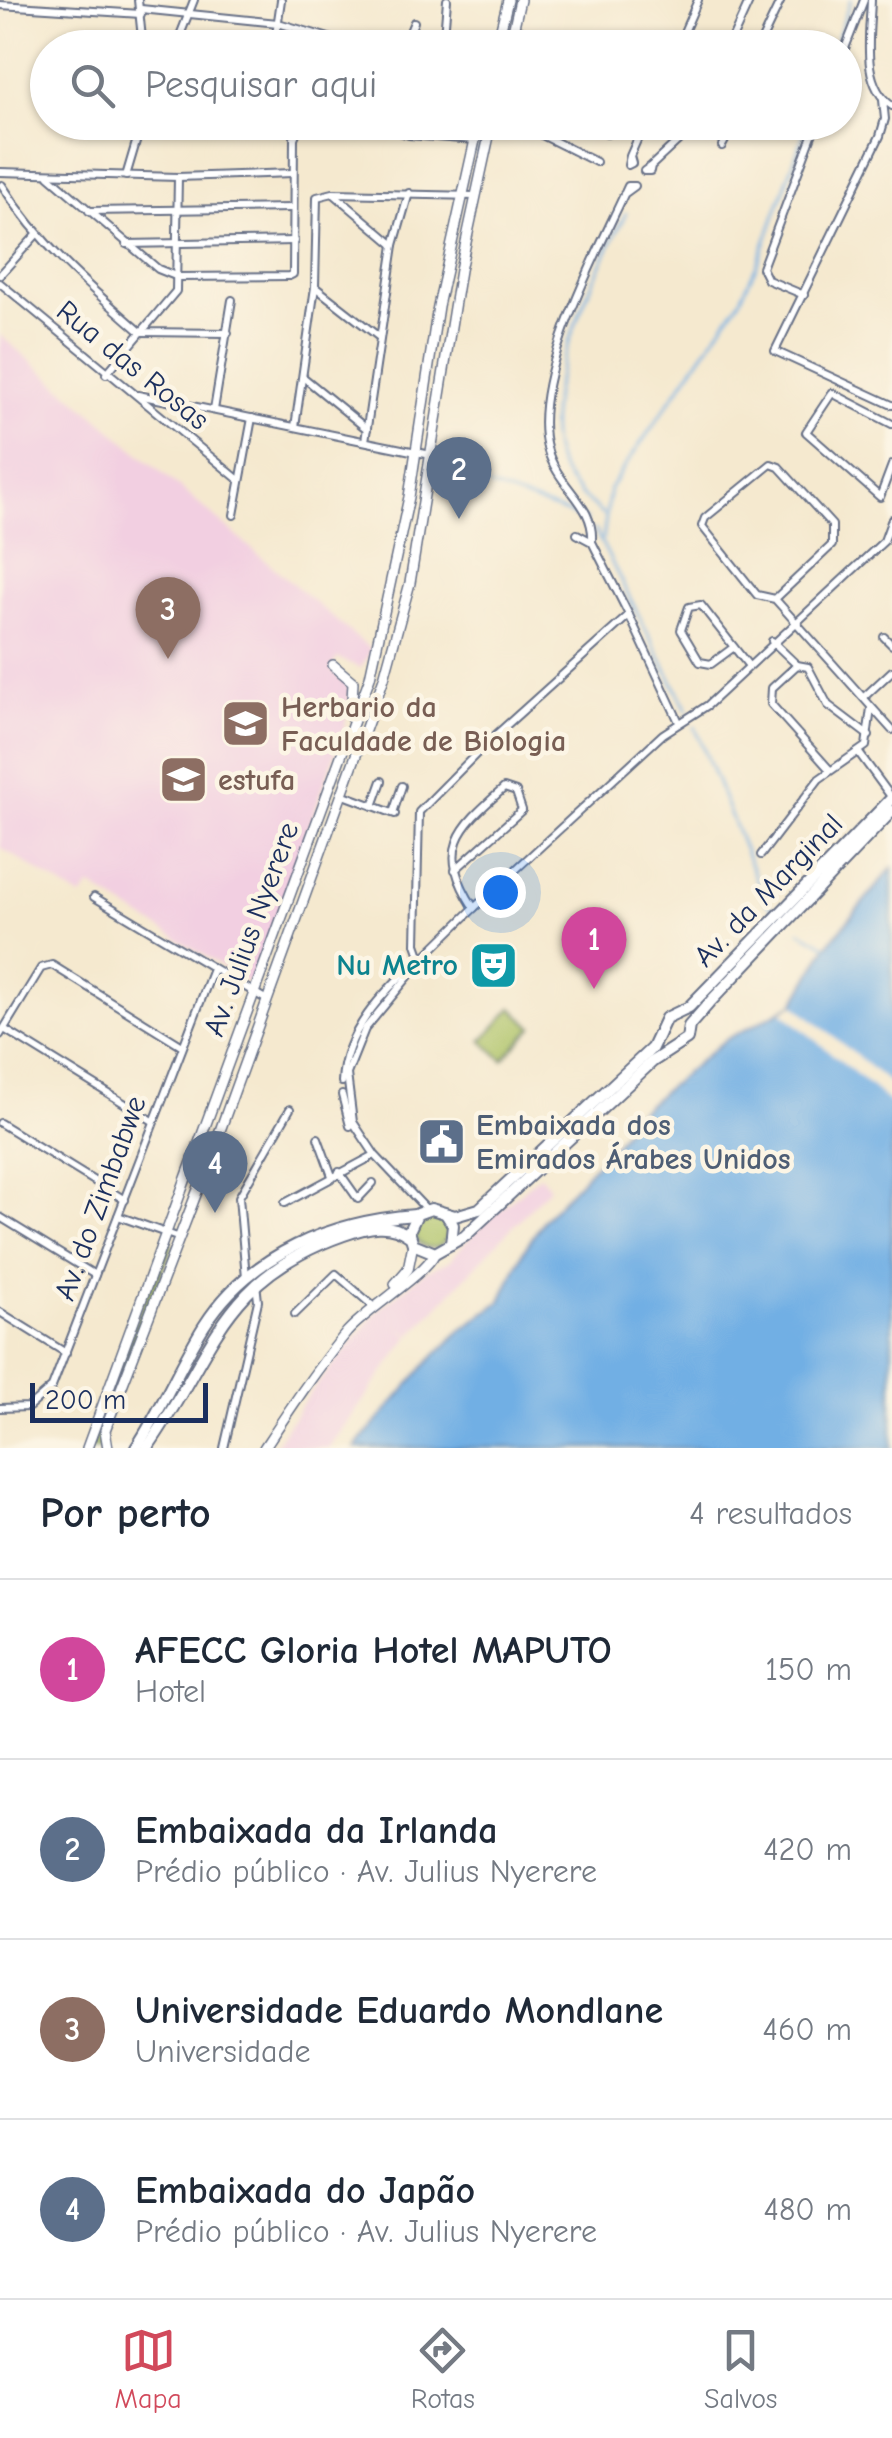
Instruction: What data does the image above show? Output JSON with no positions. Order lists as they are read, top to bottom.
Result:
{
  "streets": {
    "main road": ["Av. da Marginal", "Av. Julius Nyerere"],
    "street": ["Rua das Rosas", "Av. do Zimbabwe"]
  },
  "places": {
    "school or university": ["Herbario da Faculdade de Biologia", "estufa"],
    "theatre": ["Nu Metro"],
    "public building": ["Embaixada dos Emirados Árabes Unidos"]
  },
  "scale_bar": "200 m",
  "page": {
    "search": "Pesquisar aqui",
    "pins": [
      "2",
      "3",
      "1",
      "4"
    ],
    "scale": "200 m",
    "heading": ["Por perto", "4 resultados"],
    "list": [
      {
        "mark": "1",
        "name": "AFECC Gloria Hotel MAPUTO",
        "note": "Hotel",
        "value": "150 m"
      },
      {
        "mark": "2",
        "name": "Embaixada da Irlanda",
        "note": "Prédio público · Av. Julius Nyerere",
        "value": "420 m"
      },
      {
        "mark": "3",
        "name": "Universidade Eduardo Mondlane",
        "note": "Universidade",
        "value": "460 m"
      },
      {
        "mark": "4",
        "name": "Embaixada do Japão",
        "note": "Prédio público · Av. Julius Nyerere",
        "value": "480 m"
      }
    ],
    "nav": ["Mapa", "Rotas", "Salvos"]
  }
}
